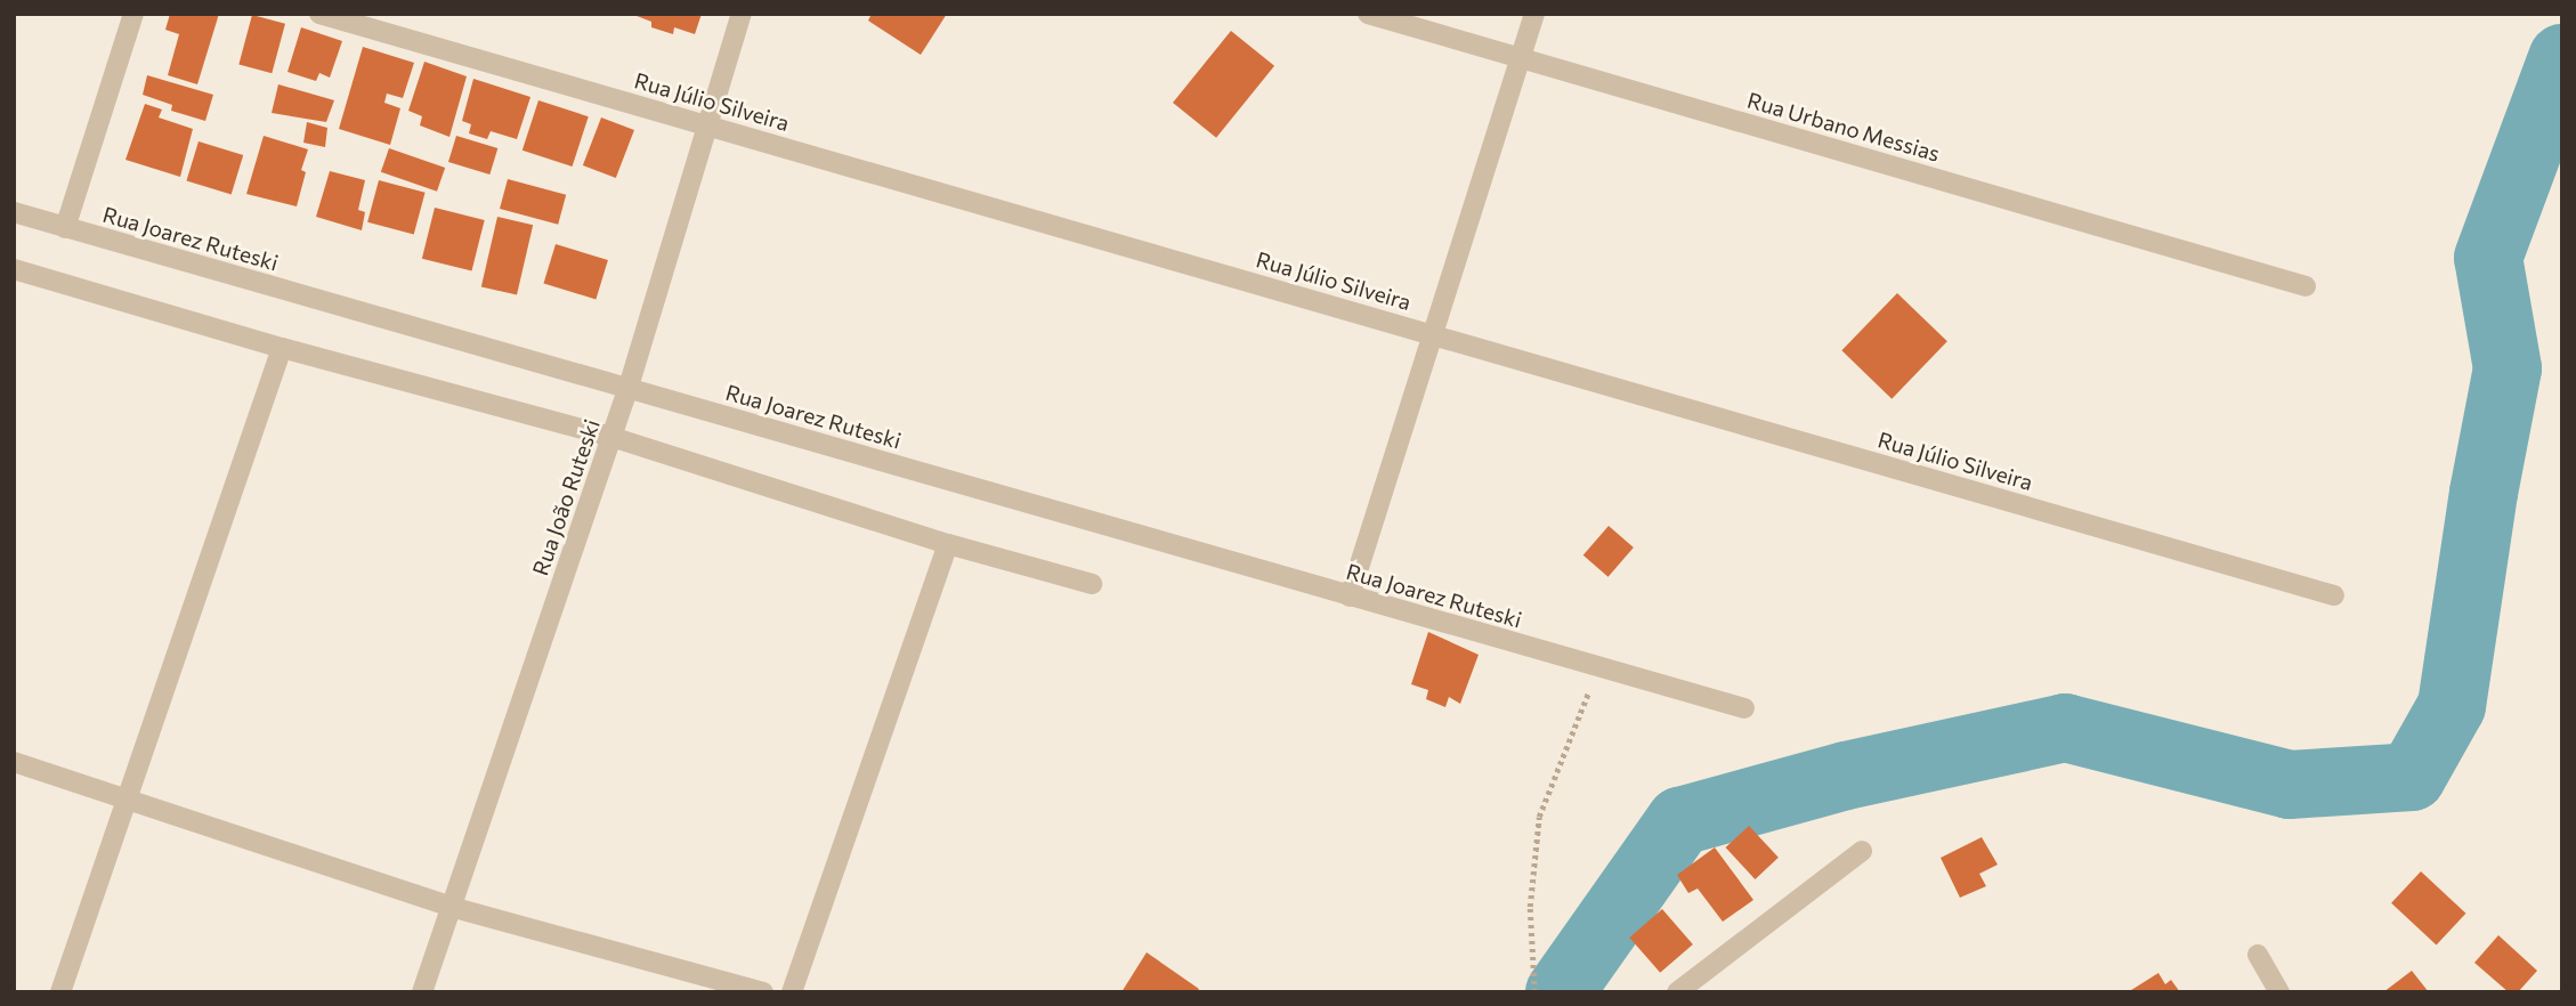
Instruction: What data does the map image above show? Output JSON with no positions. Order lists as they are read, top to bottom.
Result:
{
  "streets": {
    "street": [
      "Rua Júlio Silveira",
      "Rua Urbano Messias",
      "Rua Joarez Ruteski",
      "Rua João Ruteski"
    ]
  },
  "crossings": [
    ["Rua Júlio Silveira", "Rua João Ruteski"],
    ["Rua Joarez Ruteski", "Rua João Ruteski"]
  ]
}
